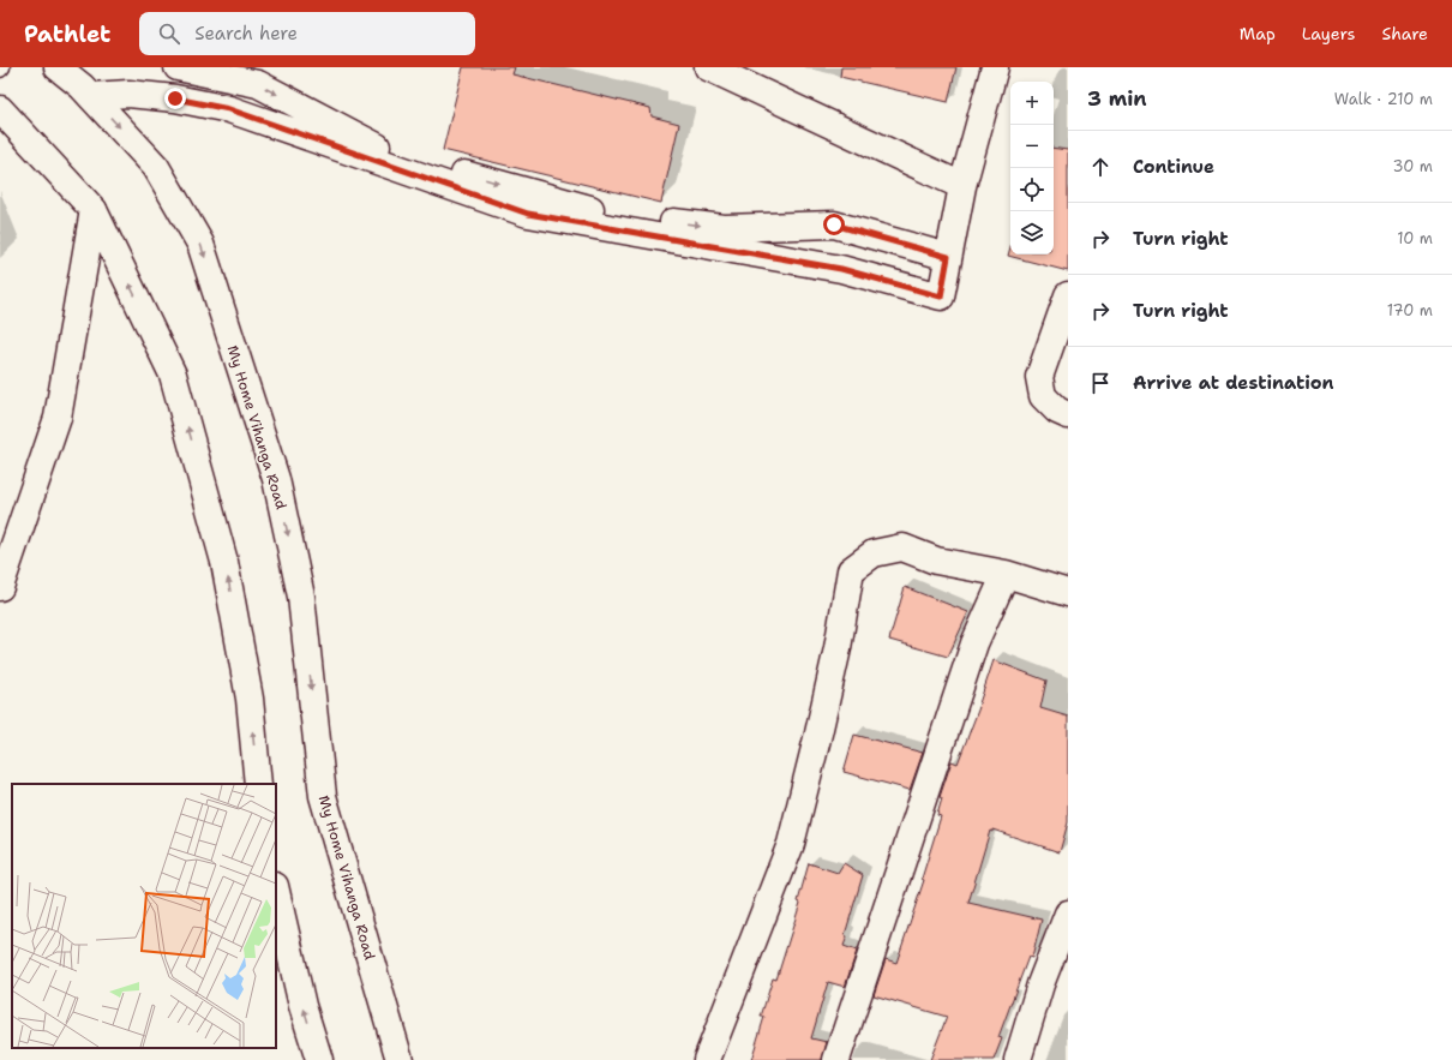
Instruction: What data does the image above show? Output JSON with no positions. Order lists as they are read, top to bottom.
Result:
{
  "streets": {
    "street": ["My Home Vihanga Road"]
  },
  "page": {
    "header": "Pathlet",
    "search": "Search here",
    "nav": ["Map", "Layers", "Share"],
    "heading": ["3 min", "Walk · 210 m"],
    "map_buttons": ["+", "−"],
    "list": [
      ["Continue", "30 m"],
      ["Turn right", "10 m"],
      ["Turn right", "170 m"],
      "Arrive at destination"
    ]
  }
}
